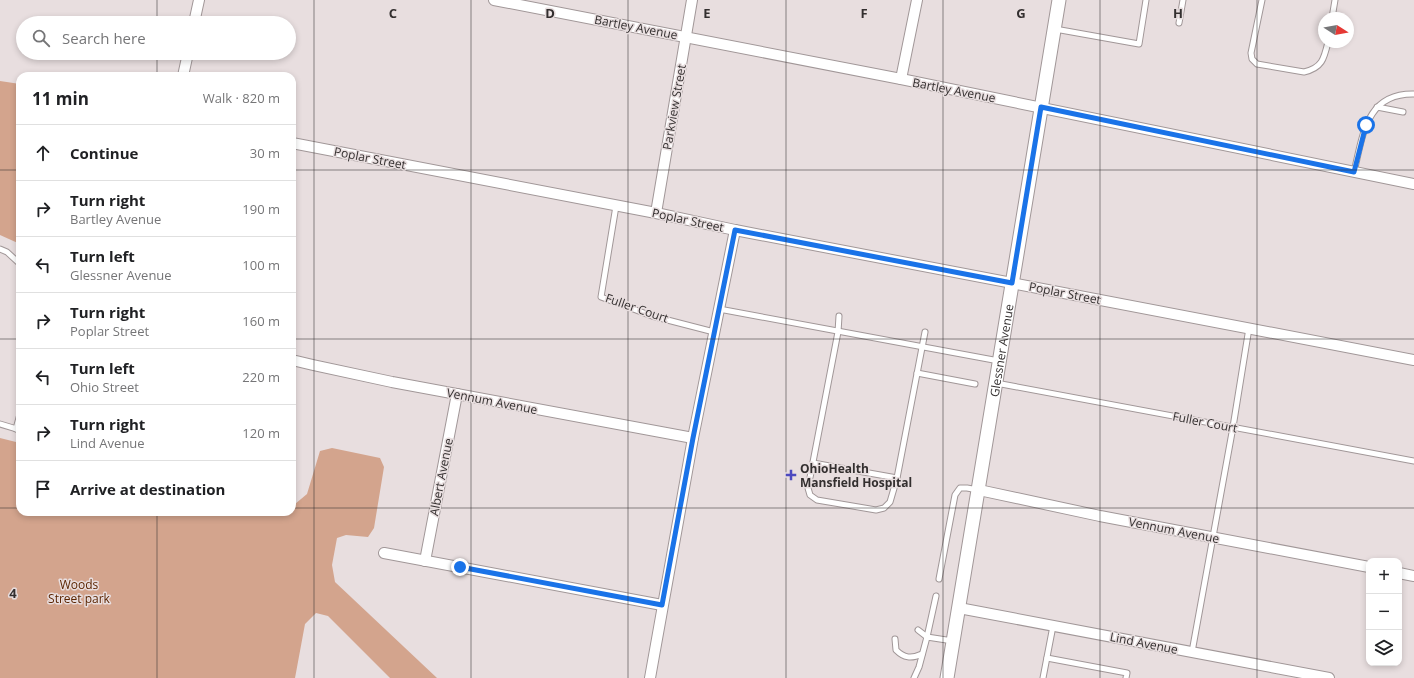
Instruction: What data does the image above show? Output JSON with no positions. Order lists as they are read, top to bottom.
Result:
{
  "streets": {
    "street": [
      "Bartley Avenue",
      "Parkview Street",
      "Poplar Street",
      "Glessner Avenue",
      "Vennum Avenue",
      "Albert Avenue",
      "Lind Avenue"
    ],
    "lane": ["Fuller Court"]
  },
  "crossings": [
    ["Bartley Avenue", "Parkview Street"],
    ["Bartley Avenue", "Glessner Avenue"],
    ["Parkview Street", "Poplar Street"],
    ["Poplar Street", "Fuller Court"],
    ["Poplar Street", "Glessner Avenue"],
    ["Fuller Court", "Glessner Avenue"],
    ["Glessner Avenue", "Vennum Avenue"],
    ["Glessner Avenue", "Lind Avenue"],
    ["Vennum Avenue", "Albert Avenue"]
  ],
  "parks": ["Woods Street park"],
  "places": {
    "health": ["OhioHealth Mansfield Hospital"]
  },
  "north": "right",
  "page": {
    "search": "Search here",
    "heading": ["11 min", "Walk · 820 m"],
    "list": [
      ["Continue", "30 m"],
      ["Turn right", "Bartley Avenue", "190 m"],
      ["Turn left", "Glessner Avenue", "100 m"],
      ["Turn right", "Poplar Street", "160 m"],
      ["Turn left", "Ohio Street", "220 m"],
      ["Turn right", "Lind Avenue", "120 m"],
      "Arrive at destination"
    ],
    "map_buttons": ["+", "−"]
  },
  "grid": {
    "columns": [
      "C",
      "D",
      "E",
      "F",
      "G",
      "H"
    ],
    "rows": ["4"]
  }
}
